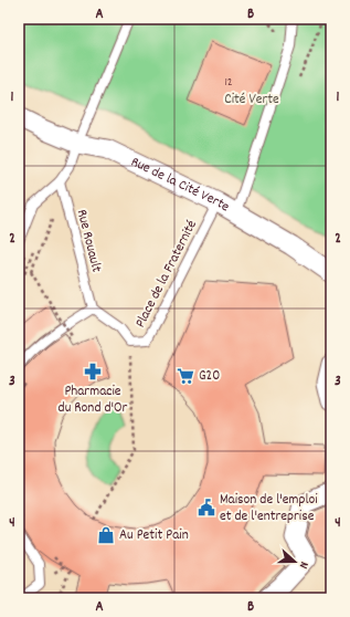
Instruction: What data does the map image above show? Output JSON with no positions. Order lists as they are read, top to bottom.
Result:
{
  "streets": {
    "street": ["Rue de la Cité Verte"],
    "lane": ["Rue Rouault", "Place de la Fraternité"]
  },
  "crossings": [
    ["Rue de la Cité Verte", "Place de la Fraternité"]
  ],
  "parks": ["Cité Verte"],
  "places": {
    "pharmacy": ["Pharmacie du Rond d'Or"],
    "supermarket": ["G20"],
    "public building": ["Maison de l'emploi et de l'entreprise"],
    "shop": ["Au Petit Pain"]
  },
  "house_numbers": ["12"],
  "north": "right",
  "grid": {
    "columns": ["A", "B"],
    "rows": [
      "1",
      "2",
      "3",
      "4"
    ]
  }
}
